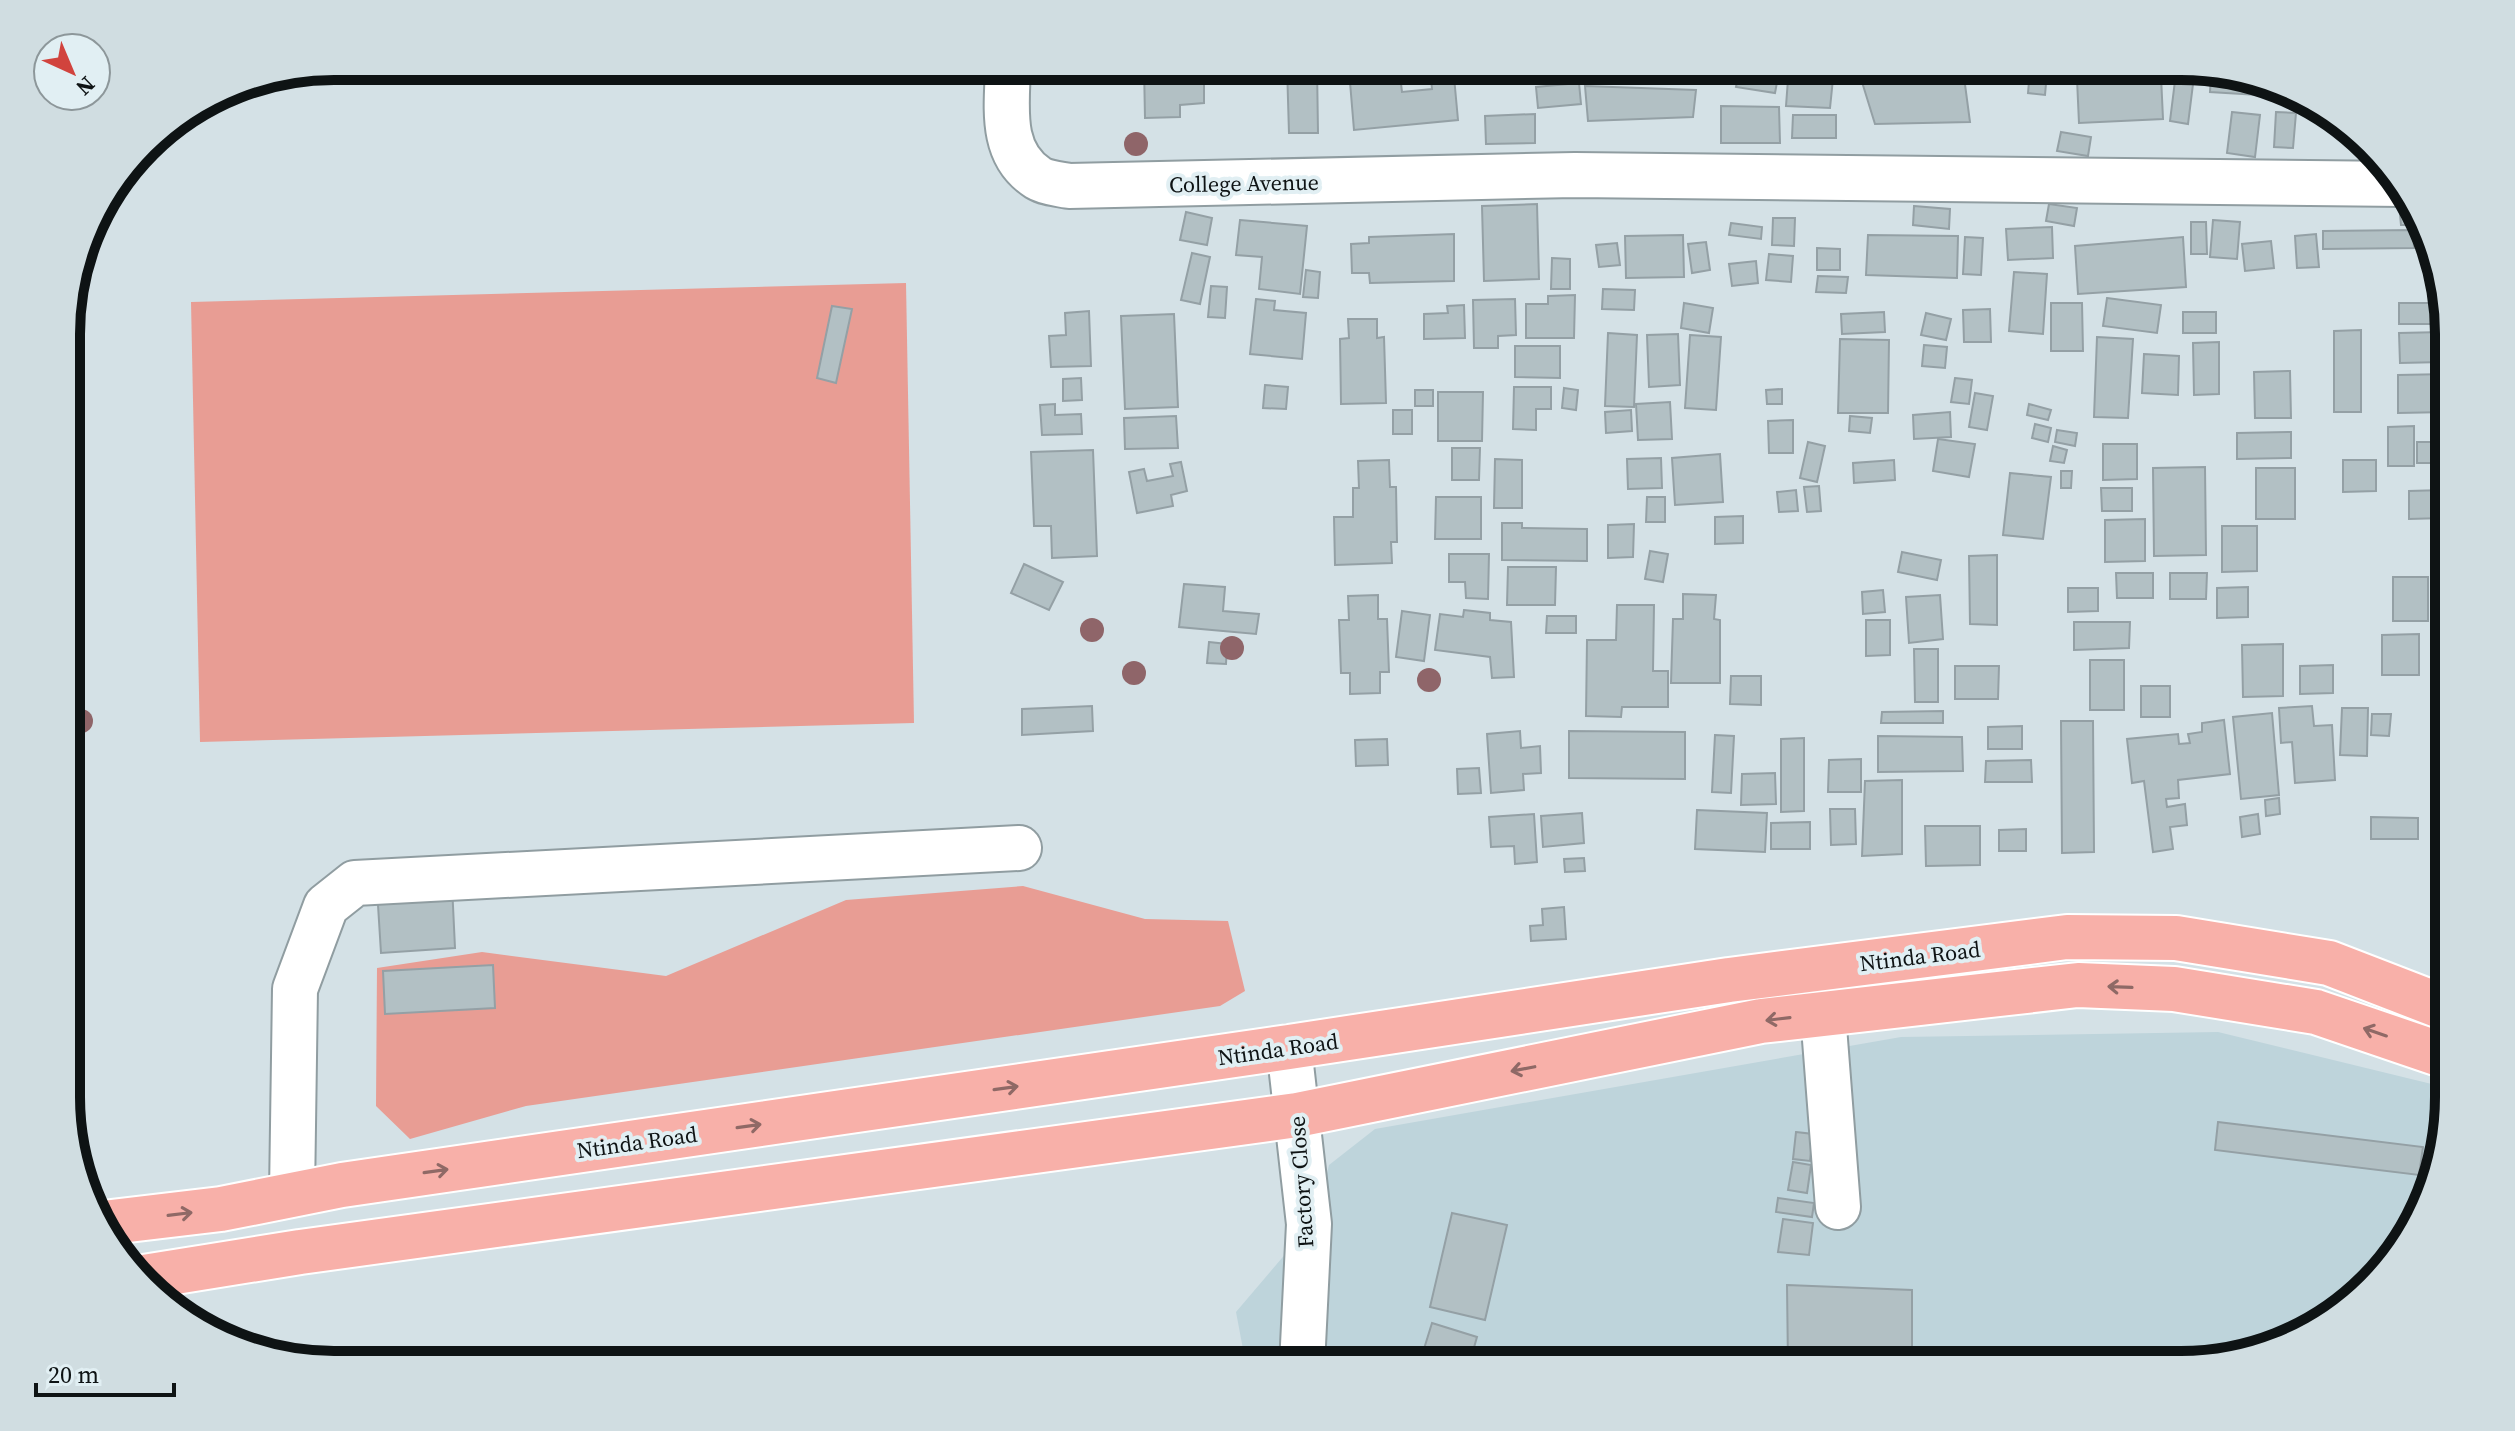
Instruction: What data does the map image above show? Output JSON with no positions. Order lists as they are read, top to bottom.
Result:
{
  "streets": {
    "main road": ["Ntinda Road"],
    "street": ["College Avenue", "Factory Close"]
  },
  "crossings": [
    ["Ntinda Road", "Factory Close"]
  ],
  "scale_bar": "20 m",
  "north": "bottom right"
}
